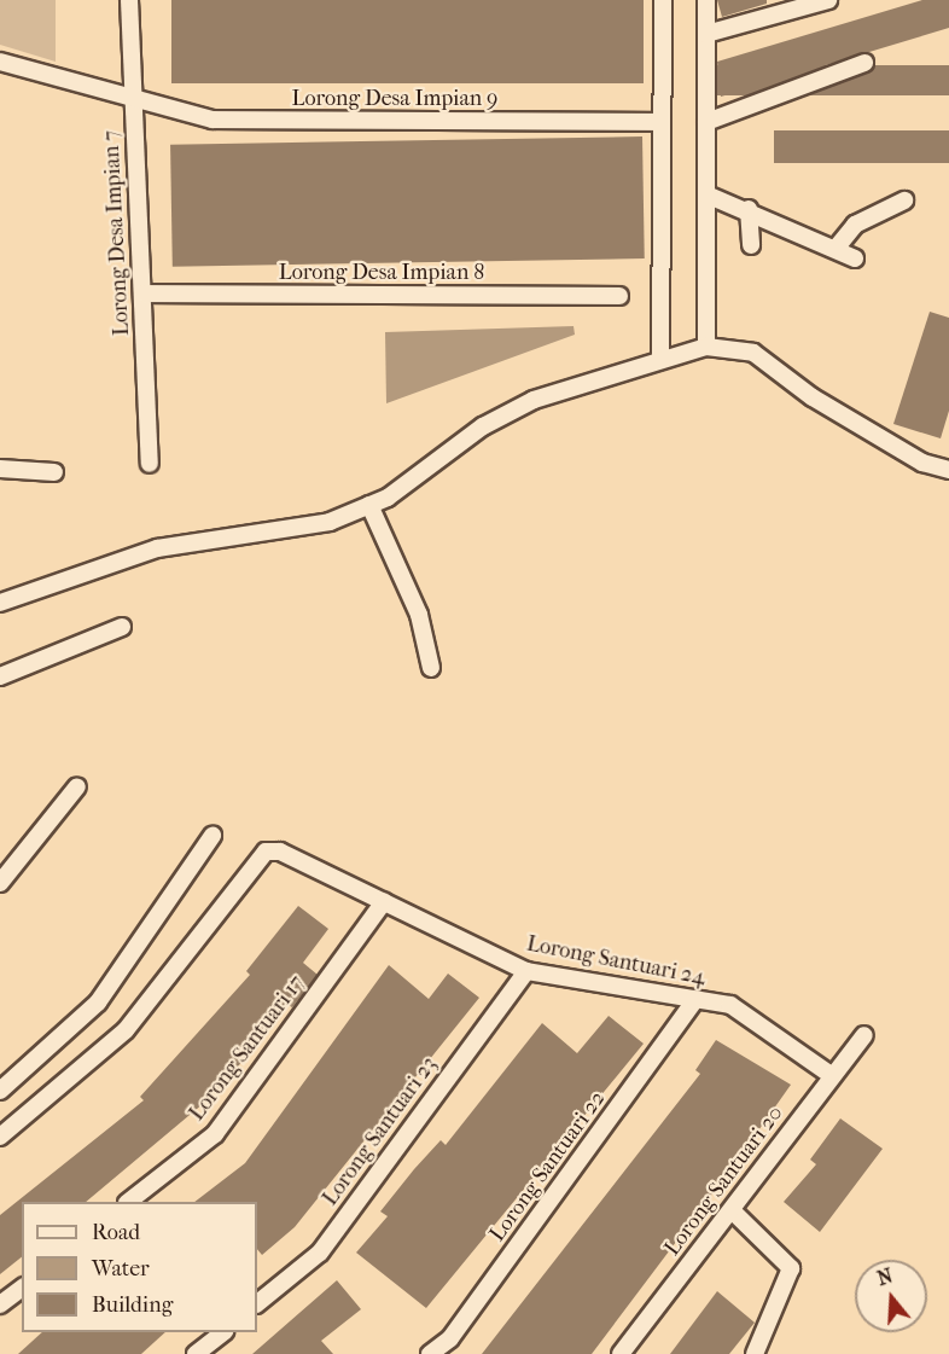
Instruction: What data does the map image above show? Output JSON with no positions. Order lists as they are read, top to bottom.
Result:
{
  "streets": {
    "street": [
      "Lorong Desa Impian 9",
      "Lorong Desa Impian 7",
      "Lorong Desa Impian 8",
      "Lorong Santuari 24",
      "Lorong Santuari 17",
      "Lorong Santuari 23",
      "Lorong Santuari 22",
      "Lorong Santuari 20"
    ]
  },
  "crossings": [
    ["Lorong Desa Impian 9", "Lorong Desa Impian 7"],
    ["Lorong Desa Impian 7", "Lorong Desa Impian 8"],
    ["Lorong Santuari 24", "Lorong Santuari 17"],
    ["Lorong Santuari 24", "Lorong Santuari 23"],
    ["Lorong Santuari 24", "Lorong Santuari 22"],
    ["Lorong Santuari 24", "Lorong Santuari 20"]
  ],
  "legend": ["Road", "Water", "Building"],
  "north": "top"
}
